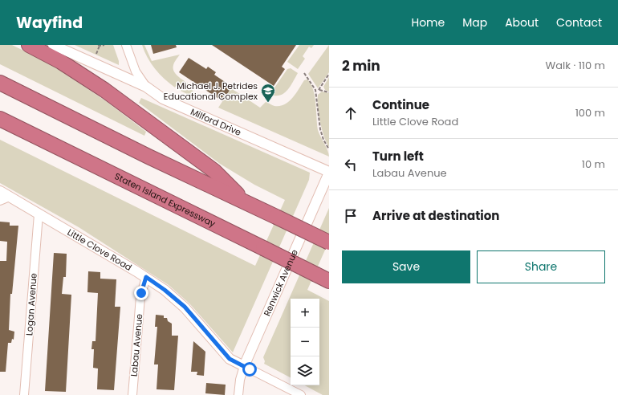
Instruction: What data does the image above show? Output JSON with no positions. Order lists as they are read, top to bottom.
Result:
{
  "streets": {
    "highway": ["Staten Island Expressway"],
    "street": [
      "Milford Drive",
      "Little Clove Road",
      "Renwick Avenue",
      "Logan Avenue",
      "Labau Avenue"
    ]
  },
  "crossings": [
    ["Milford Drive", "Renwick Avenue"],
    ["Little Clove Road", "Renwick Avenue"],
    ["Little Clove Road", "Logan Avenue"],
    ["Little Clove Road", "Labau Avenue"]
  ],
  "places": {
    "school or university": ["Michael J. Petrides Educational Complex"]
  },
  "page": {
    "header": "Wayfind",
    "nav": [
      "Home",
      "Map",
      "About",
      "Contact"
    ],
    "heading": ["2 min", "Walk · 110 m"],
    "list": [
      ["Continue", "Little Clove Road", "100 m"],
      ["Turn left", "Labau Avenue", "10 m"],
      "Arrive at destination"
    ],
    "buttons": ["Save", "Share"],
    "map_buttons": ["+", "−"]
  }
}
